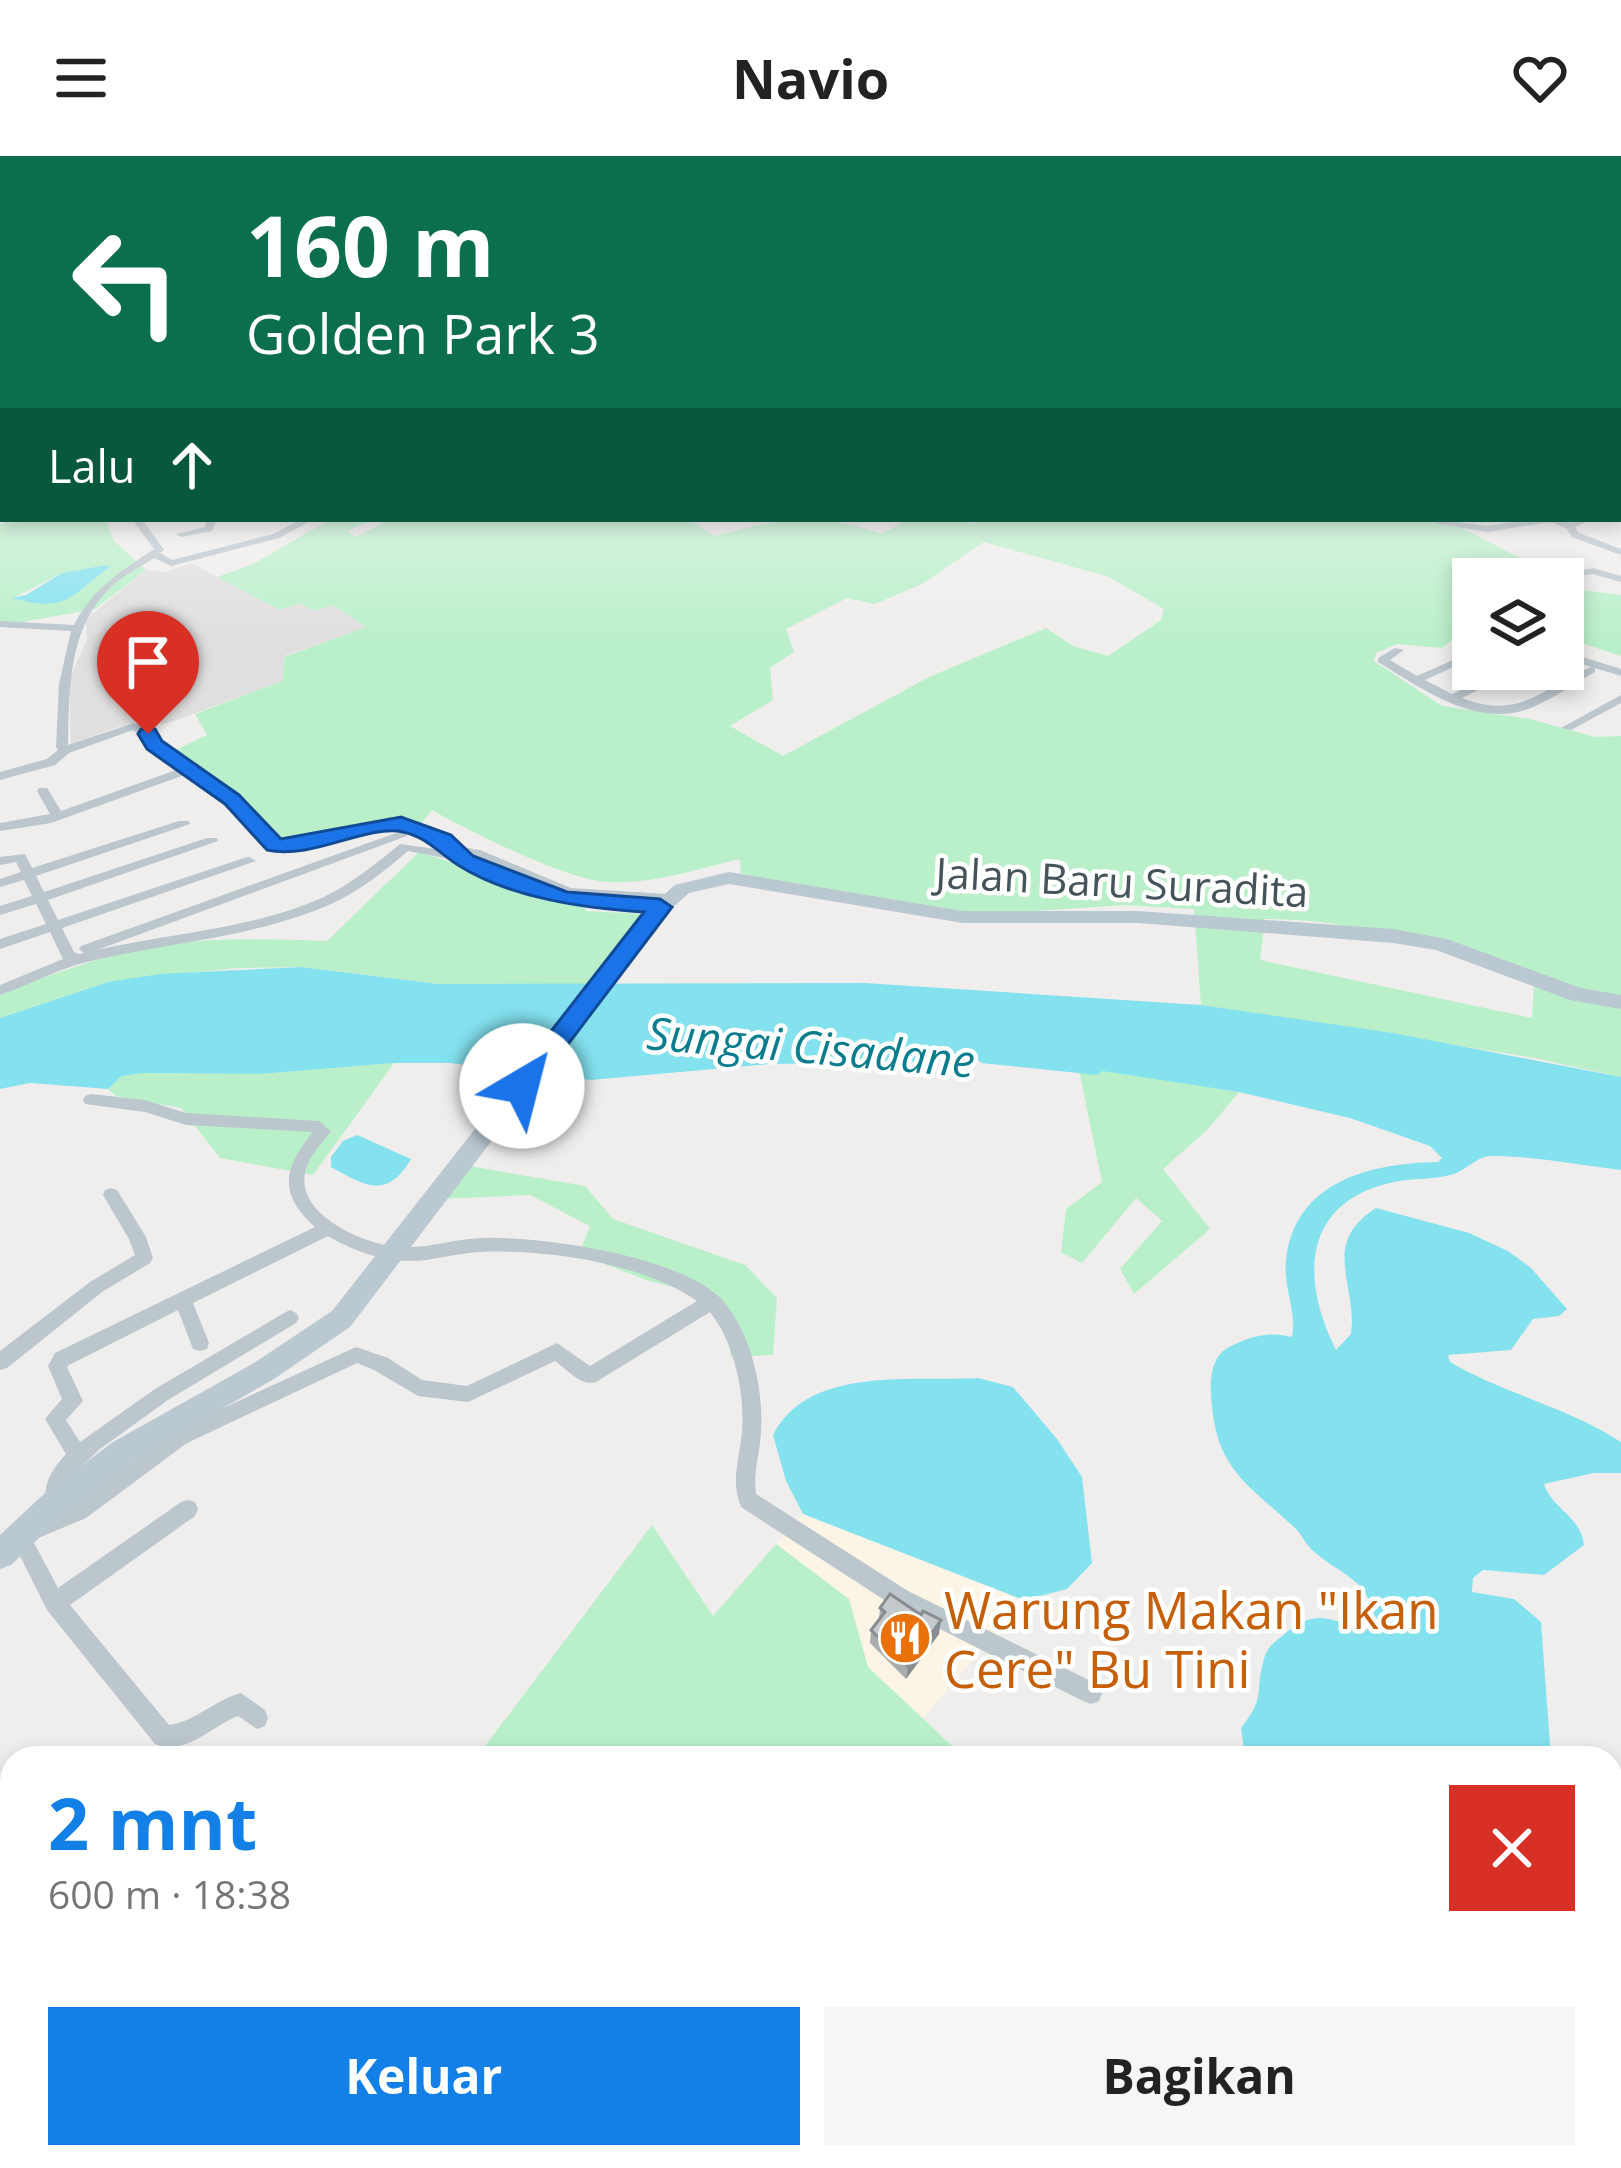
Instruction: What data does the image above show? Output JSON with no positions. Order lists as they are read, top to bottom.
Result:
{
  "streets": {
    "main road": ["Jalan Baru Suradita"]
  },
  "water": ["Sungai Cisadane"],
  "places": {
    "restaurant": ["Warung Makan \"Ikan Cere\" Bu Tini"]
  },
  "page": {
    "header": "Navio",
    "turn": ["160 m", "Golden Park 3"],
    "then": "Lalu",
    "heading": ["2 mnt", "600 m · 18:38"],
    "buttons": ["Keluar", "Bagikan"]
  }
}
